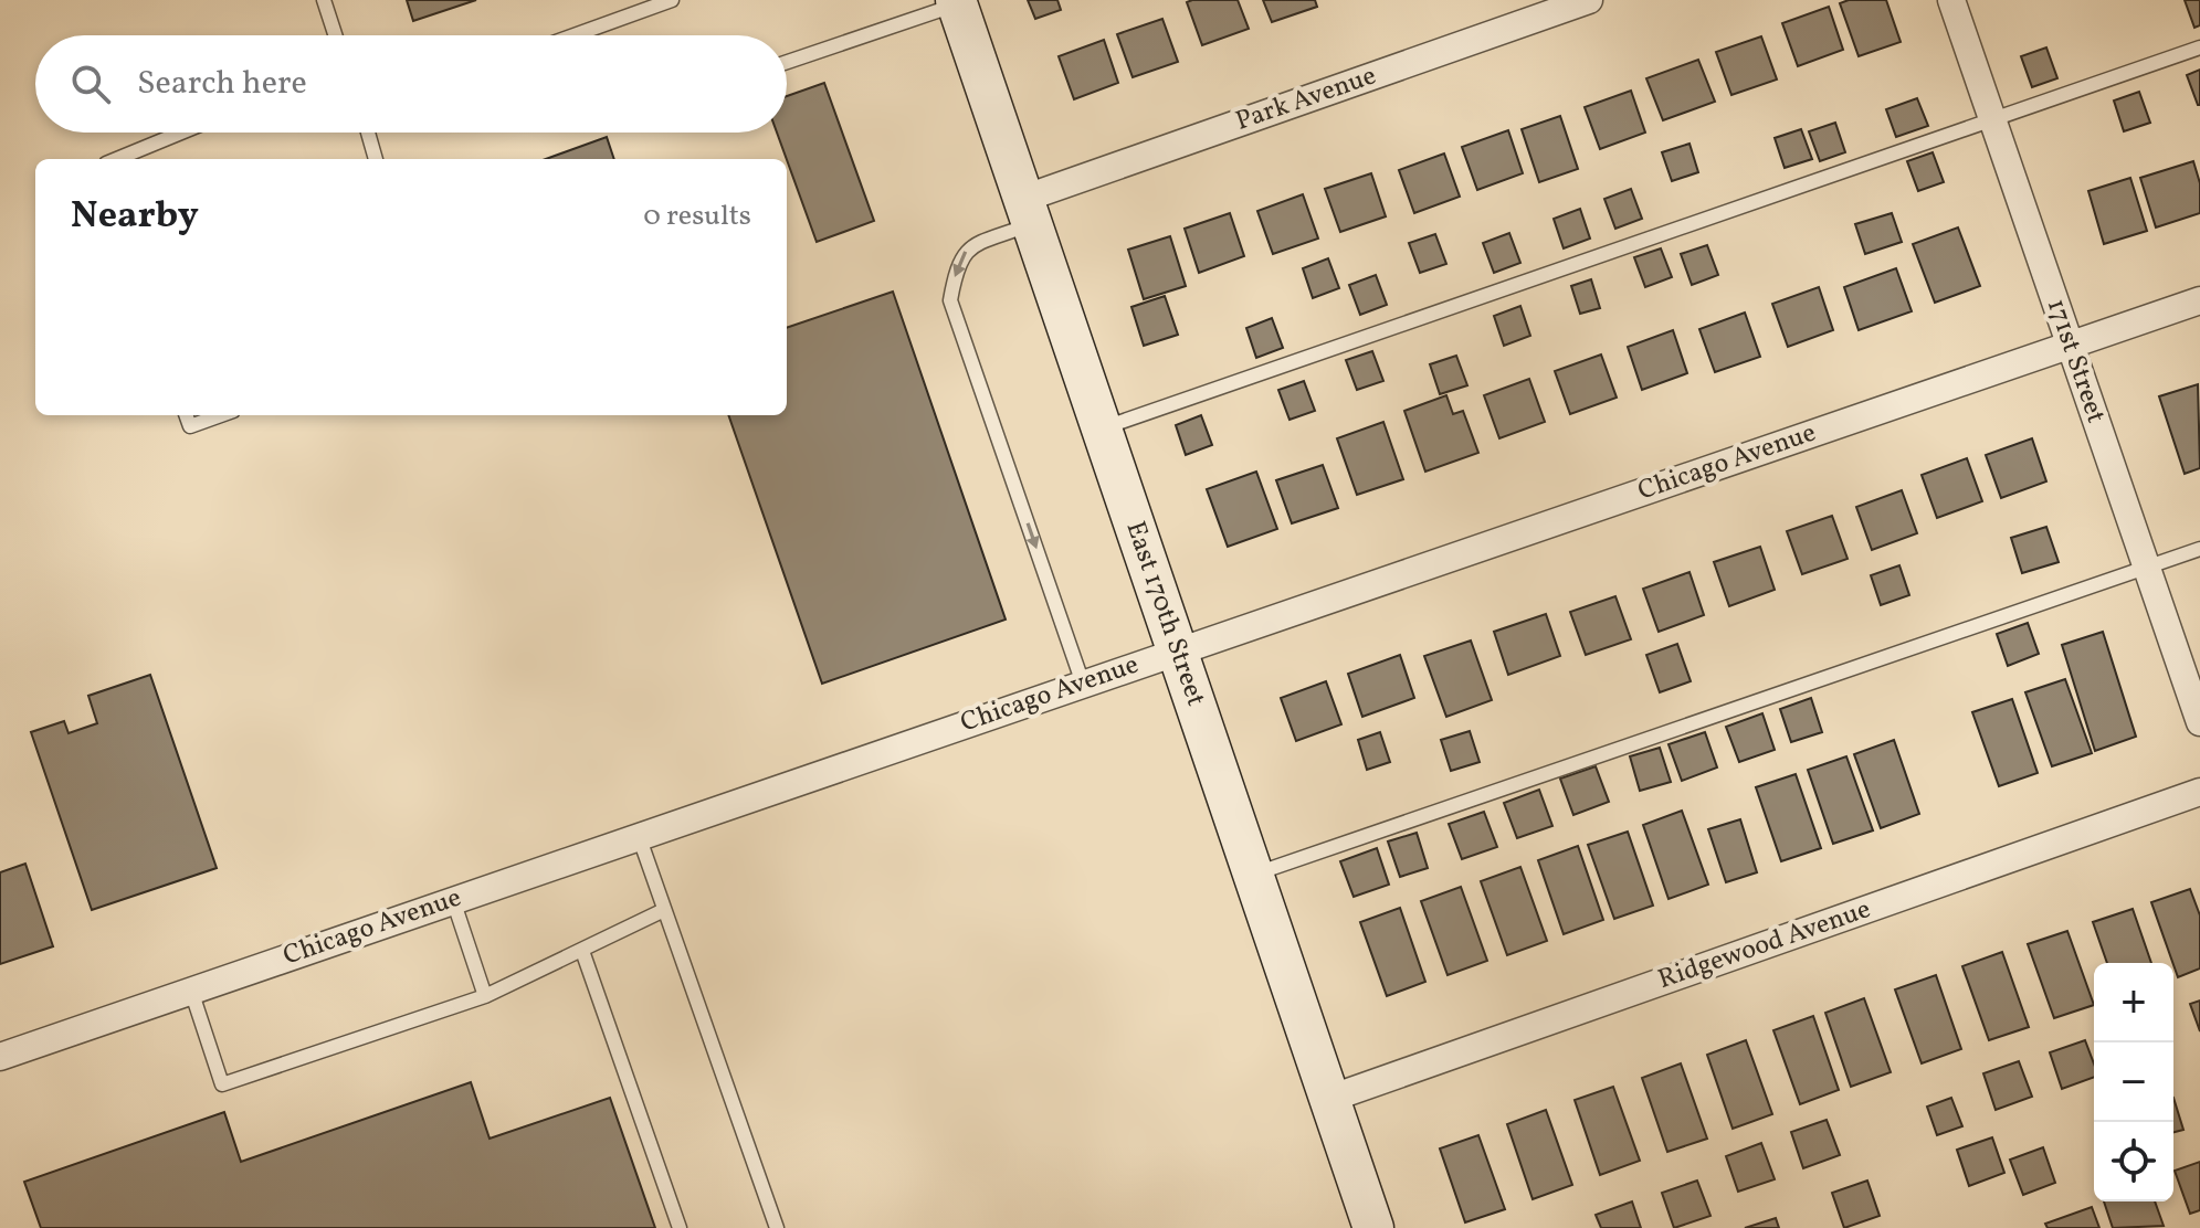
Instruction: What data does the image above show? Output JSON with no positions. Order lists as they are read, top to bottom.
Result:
{
  "streets": {
    "street": [
      "Park Avenue",
      "171st Street",
      "Chicago Avenue",
      "East 170th Street",
      "Ridgewood Avenue"
    ]
  },
  "crossings": [
    ["Park Avenue", "East 170th Street"],
    ["171st Street", "Chicago Avenue"],
    ["Chicago Avenue", "East 170th Street"],
    ["East 170th Street", "Ridgewood Avenue"]
  ],
  "page": {
    "search": "Search here",
    "heading": ["Nearby", "0 results"],
    "map_buttons": ["+", "−"]
  }
}
